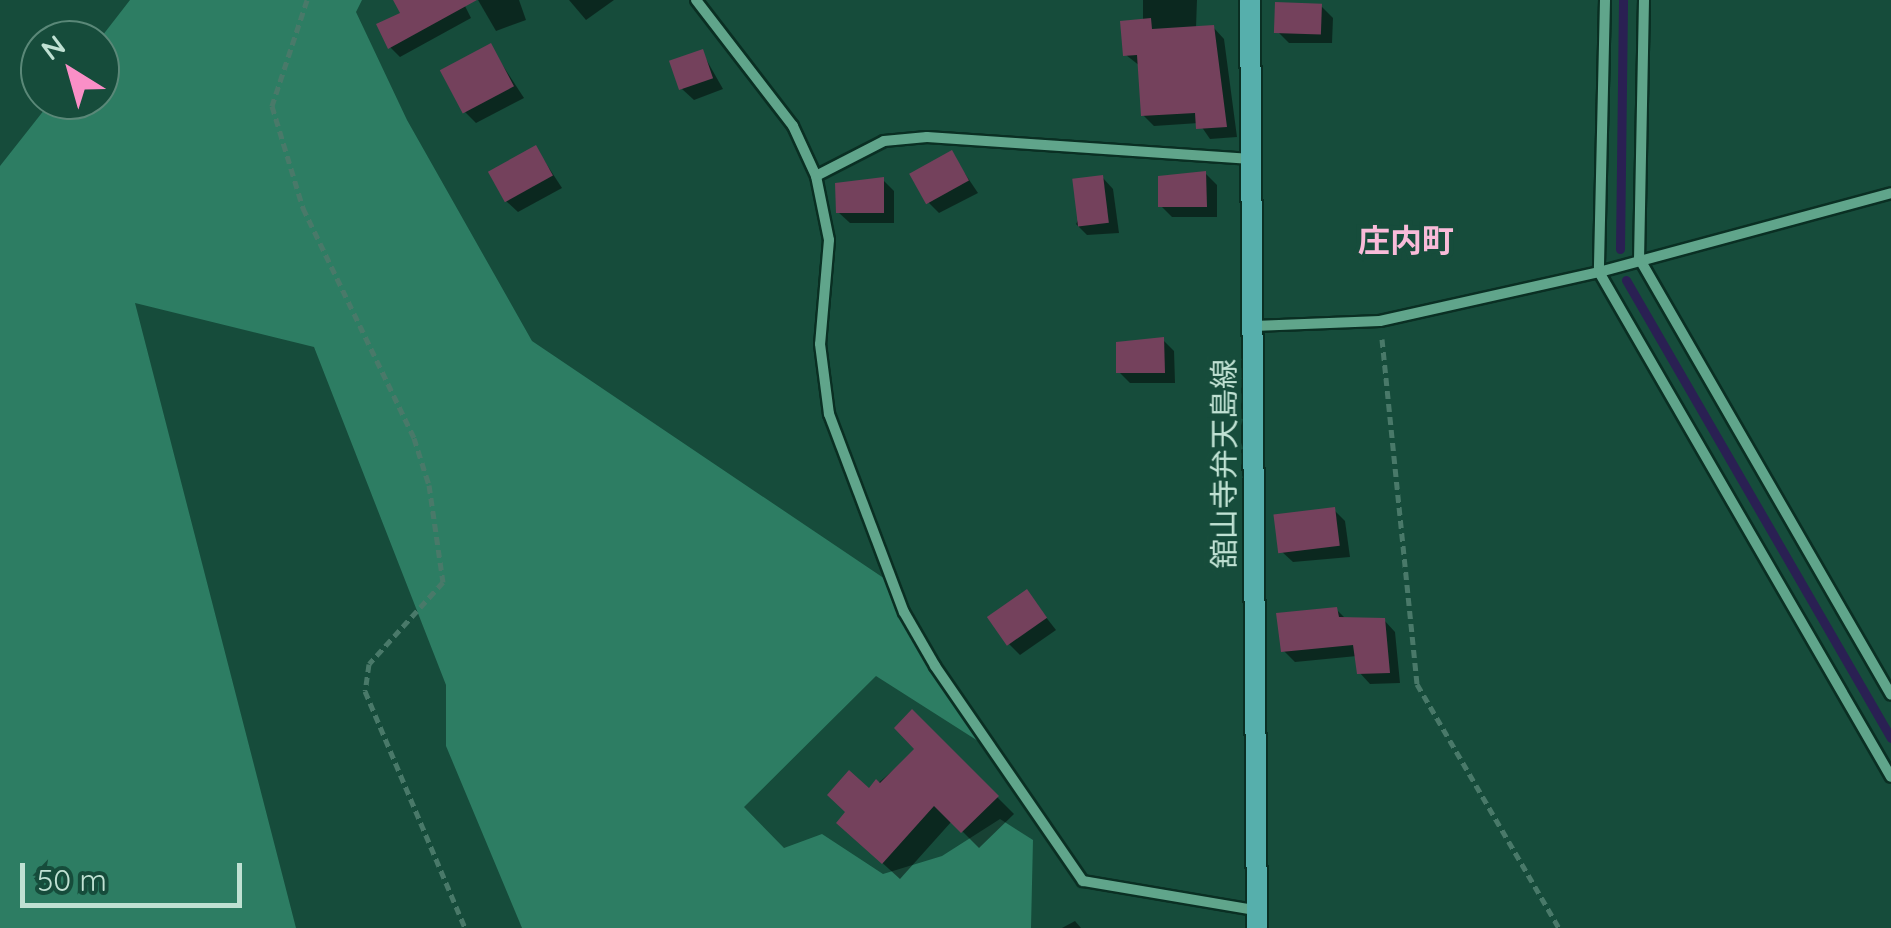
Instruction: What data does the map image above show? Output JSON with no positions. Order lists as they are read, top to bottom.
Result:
{
  "streets": {
    "main road": ["舘山寺弁天島線"]
  },
  "districts": ["庄内町"],
  "scale_bar": "50 m",
  "north": "top left"
}
